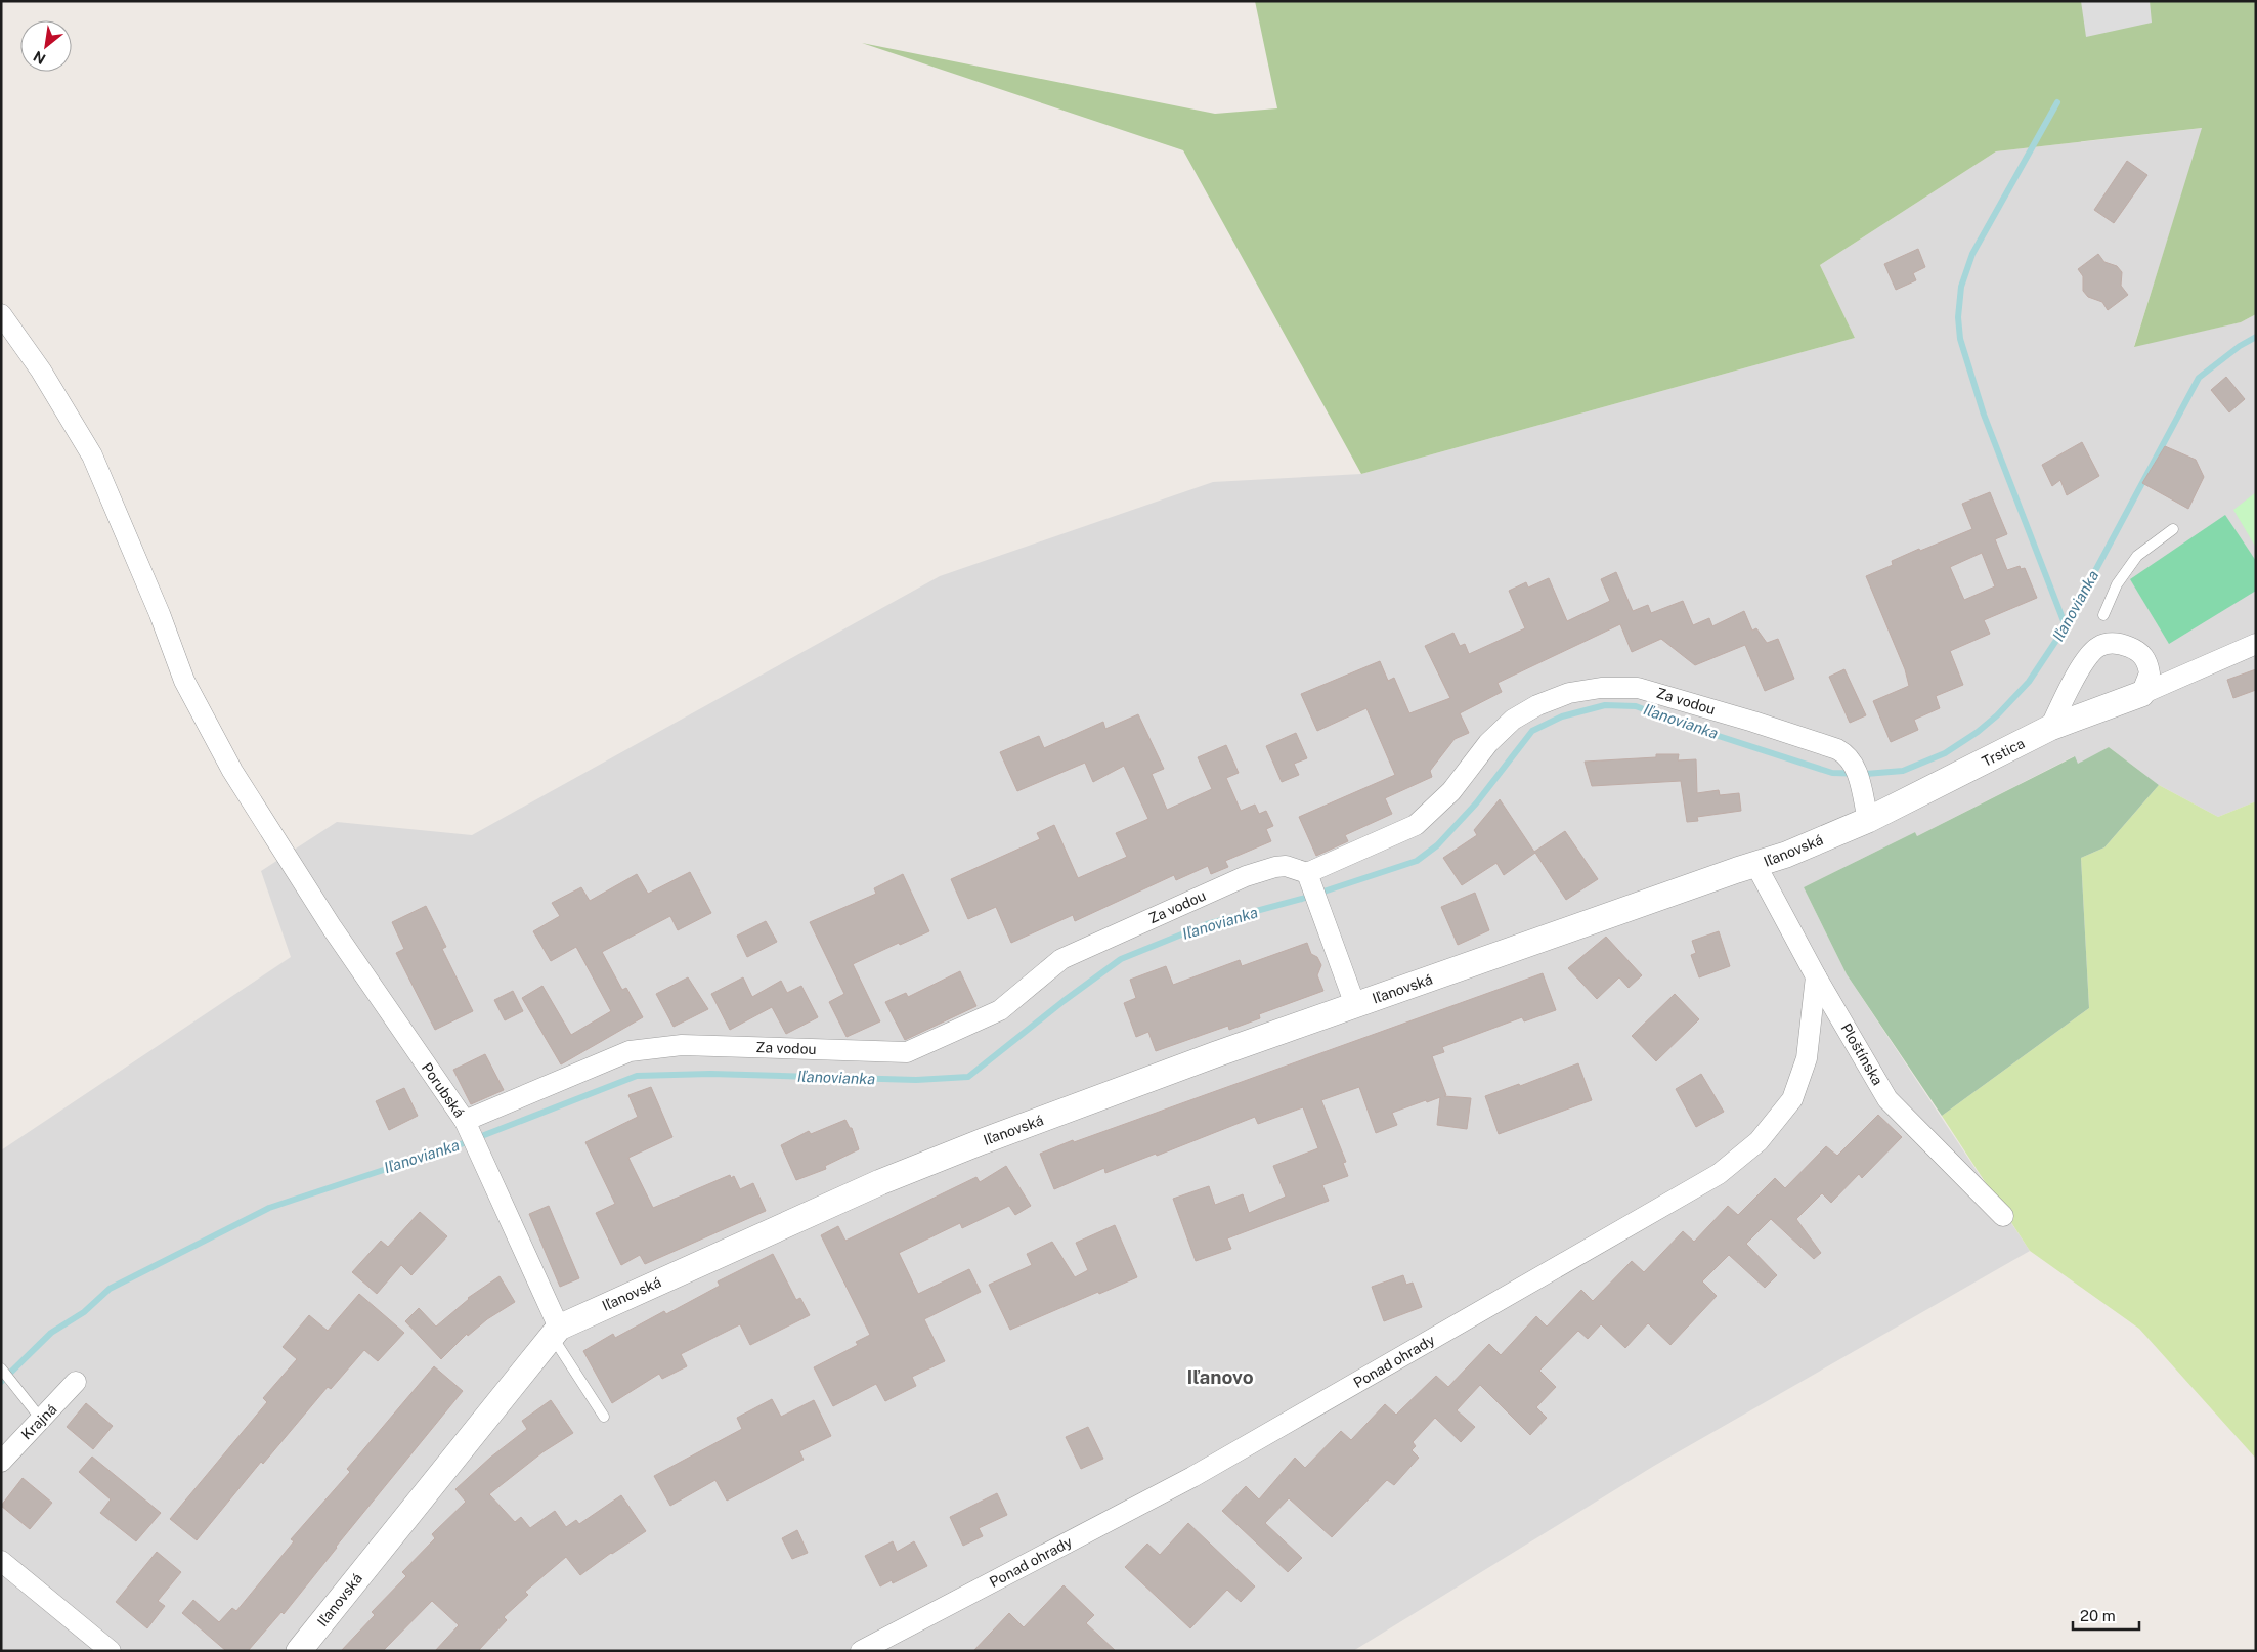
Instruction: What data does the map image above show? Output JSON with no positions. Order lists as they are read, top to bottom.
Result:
{
  "streets": {
    "street": [
      "Za vodou",
      "Trstica",
      "Iľanovská",
      "Ploštínska",
      "Porubská",
      "Ponad ohrady",
      "Krajná"
    ]
  },
  "crossings": [
    ["Za vodou", "Trstica"],
    ["Za vodou", "Iľanovská"],
    ["Za vodou", "Porubská"],
    ["Trstica", "Iľanovská"],
    ["Iľanovská", "Ploštínska"],
    ["Iľanovská", "Porubská"],
    ["Ploštínska", "Ponad ohrady"]
  ],
  "districts": ["Iľanovo"],
  "water": ["Iľanovianka"],
  "scale_bar": "20 m",
  "north": "bottom left"
}
